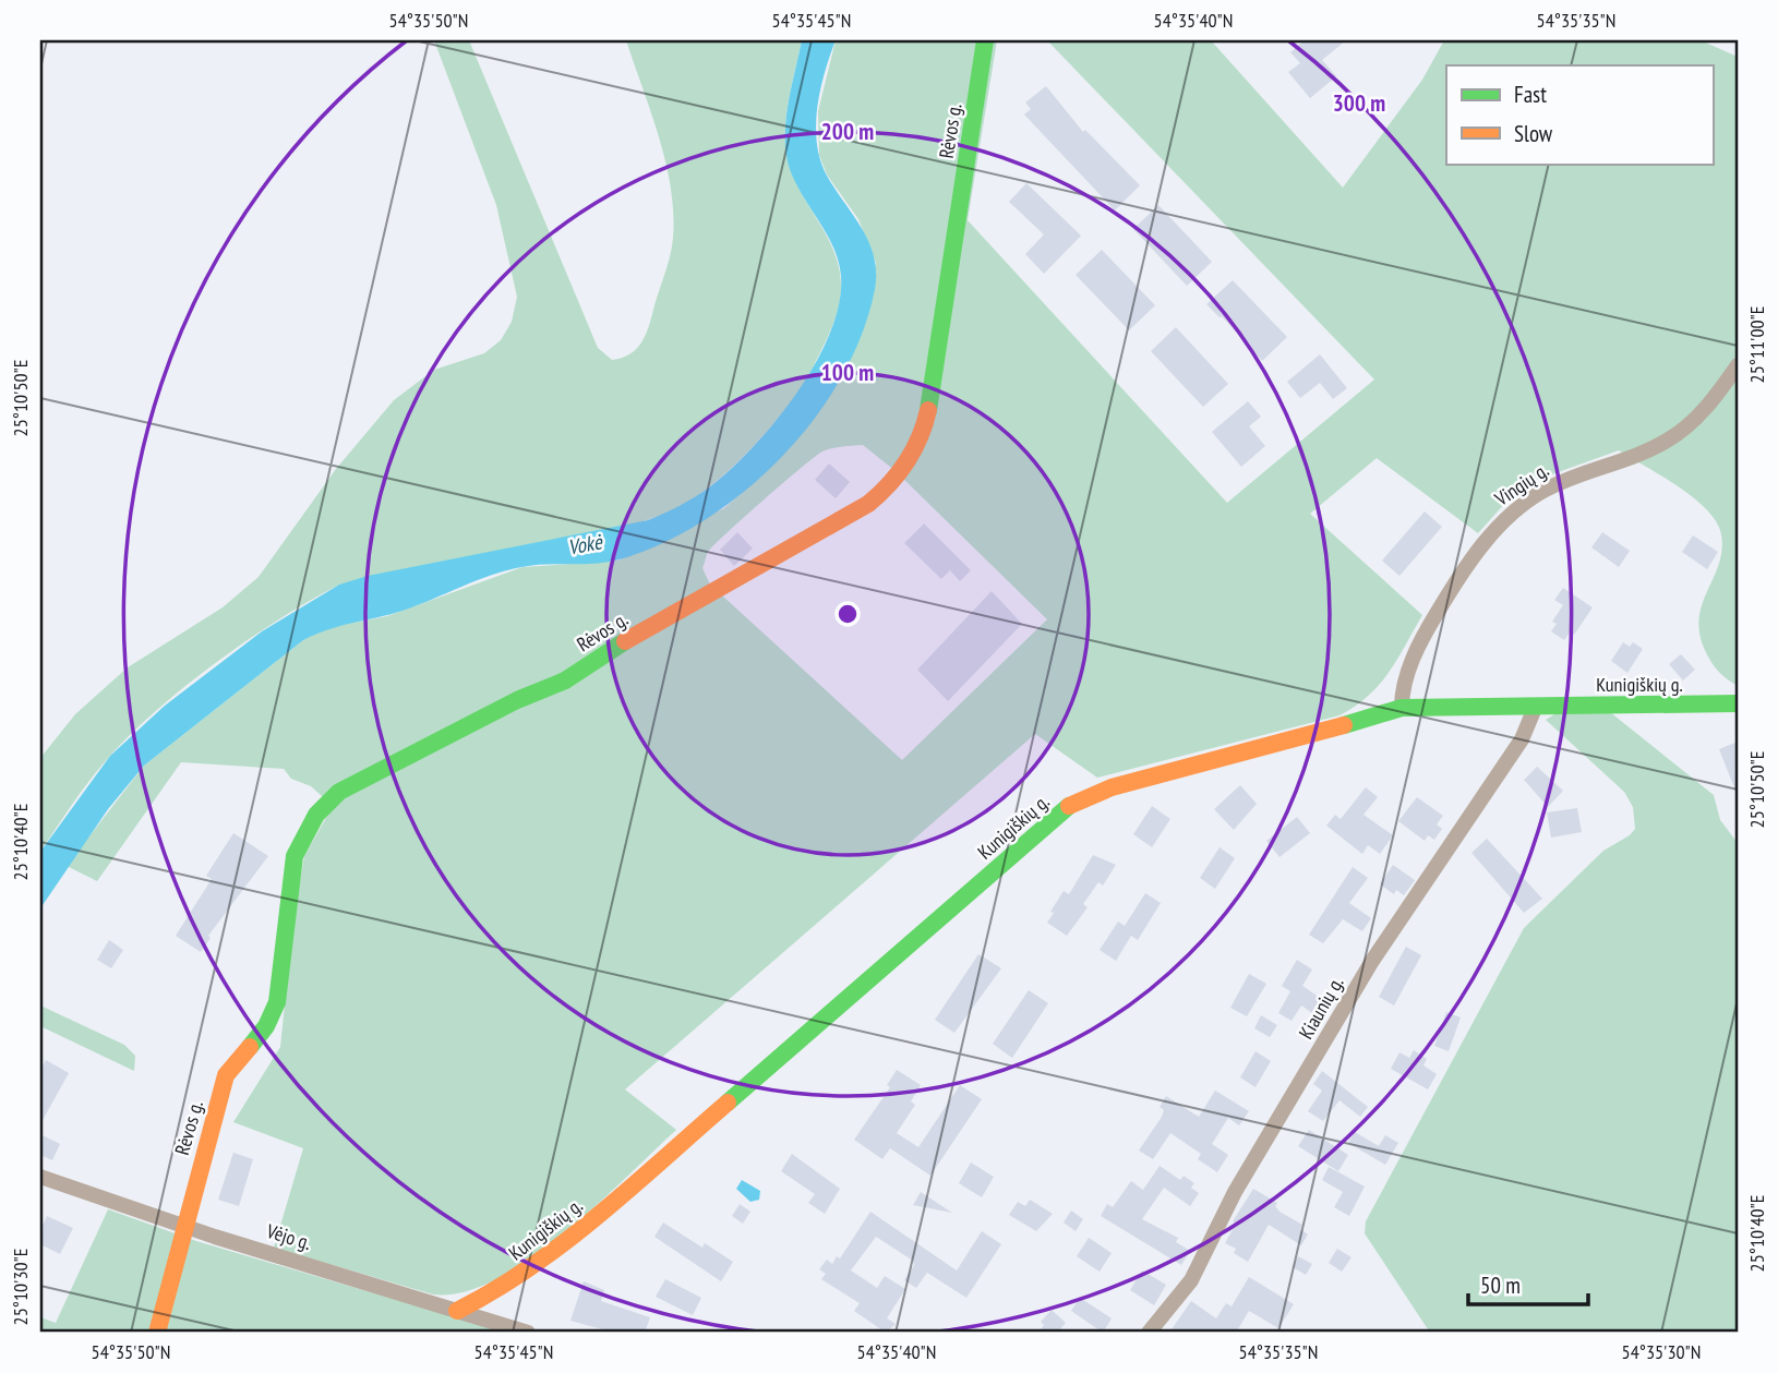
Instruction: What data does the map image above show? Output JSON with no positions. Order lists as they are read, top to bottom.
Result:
{
  "streets": {
    "street": [
      "Rėvos g.",
      "Vingių g.",
      "Kunigiškių g.",
      "Kiaunių g.",
      "Vėjo g."
    ]
  },
  "crossings": [
    ["Rėvos g.", "Vėjo g."],
    ["Vingių g.", "Kunigiškių g."],
    ["Kunigiškių g.", "Kiaunių g."],
    ["Kunigiškių g.", "Vėjo g."]
  ],
  "water": ["Vokė"],
  "legend": ["Fast", "Slow"],
  "scale_bar": "50 m",
  "coordinates": [
    "54°35'50\"N",
    "54°35'45\"N",
    "54°35'40\"N",
    "54°35'35\"N",
    "25°11'00\"E",
    "25°10'50\"E",
    "25°10'40\"E",
    "25°10'30\"E",
    "54°35'30\"N"
  ],
  "rings": ["300 m", "200 m", "100 m"]
}
